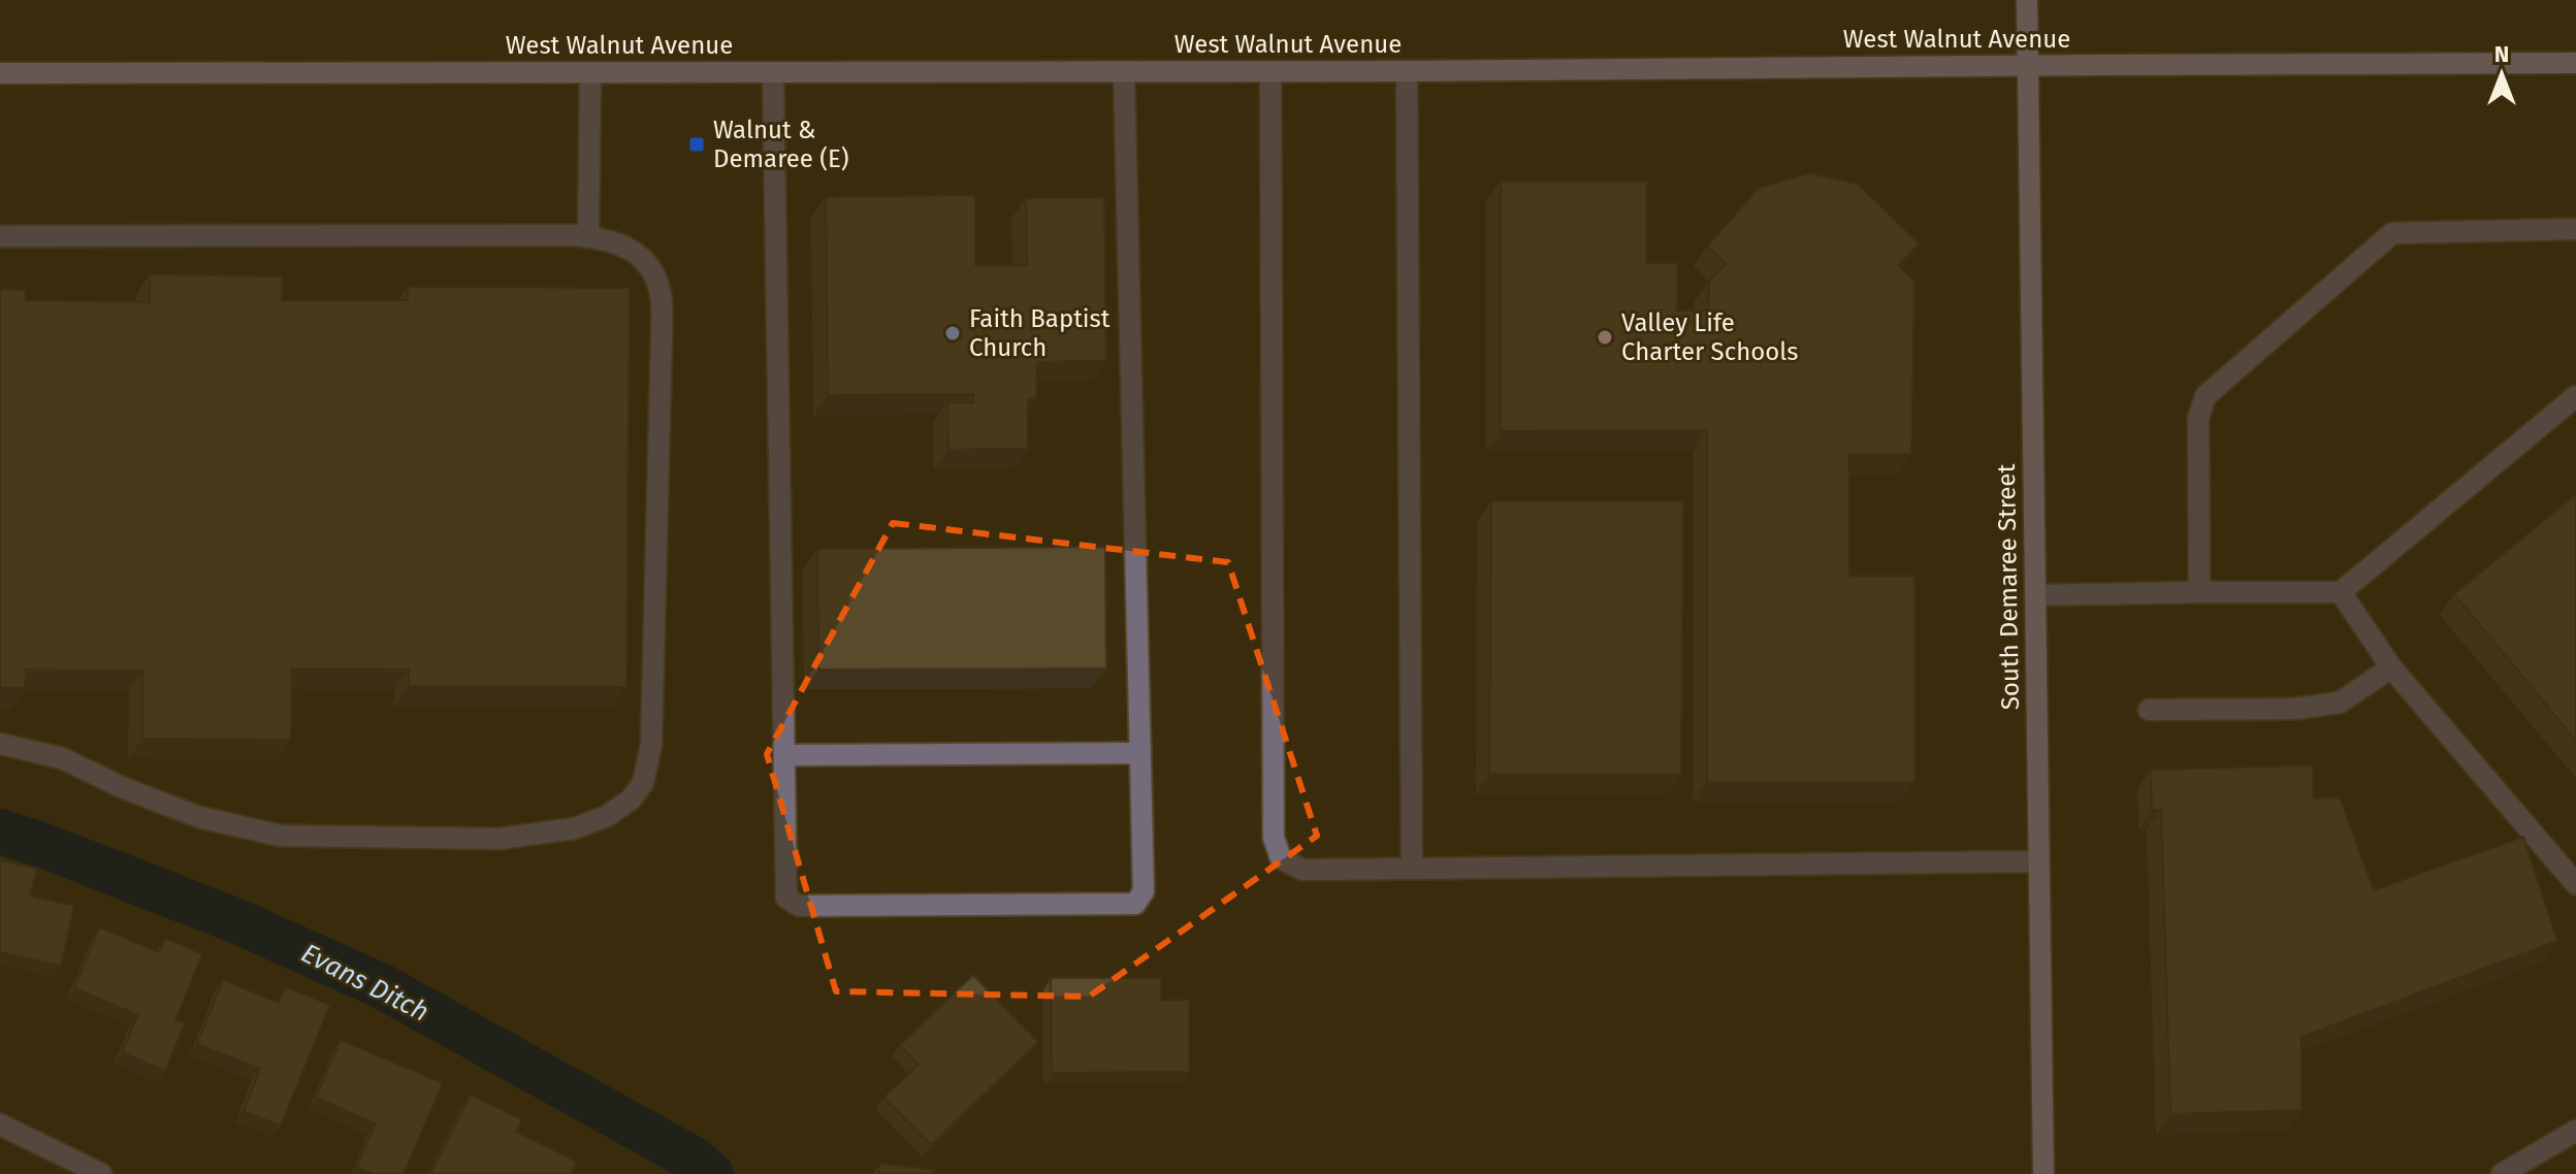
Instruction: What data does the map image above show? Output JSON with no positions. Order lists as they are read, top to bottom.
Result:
{
  "streets": {
    "main road": ["West Walnut Avenue", "South Demaree Street"]
  },
  "crossings": [
    ["West Walnut Avenue", "South Demaree Street"]
  ],
  "water": ["Evans Ditch"],
  "places": {
    "transit": ["Walnut & Demaree (E)"],
    "other": ["Faith Baptist Church", "Valley Life Charter Schools"]
  },
  "north": "top"
}
